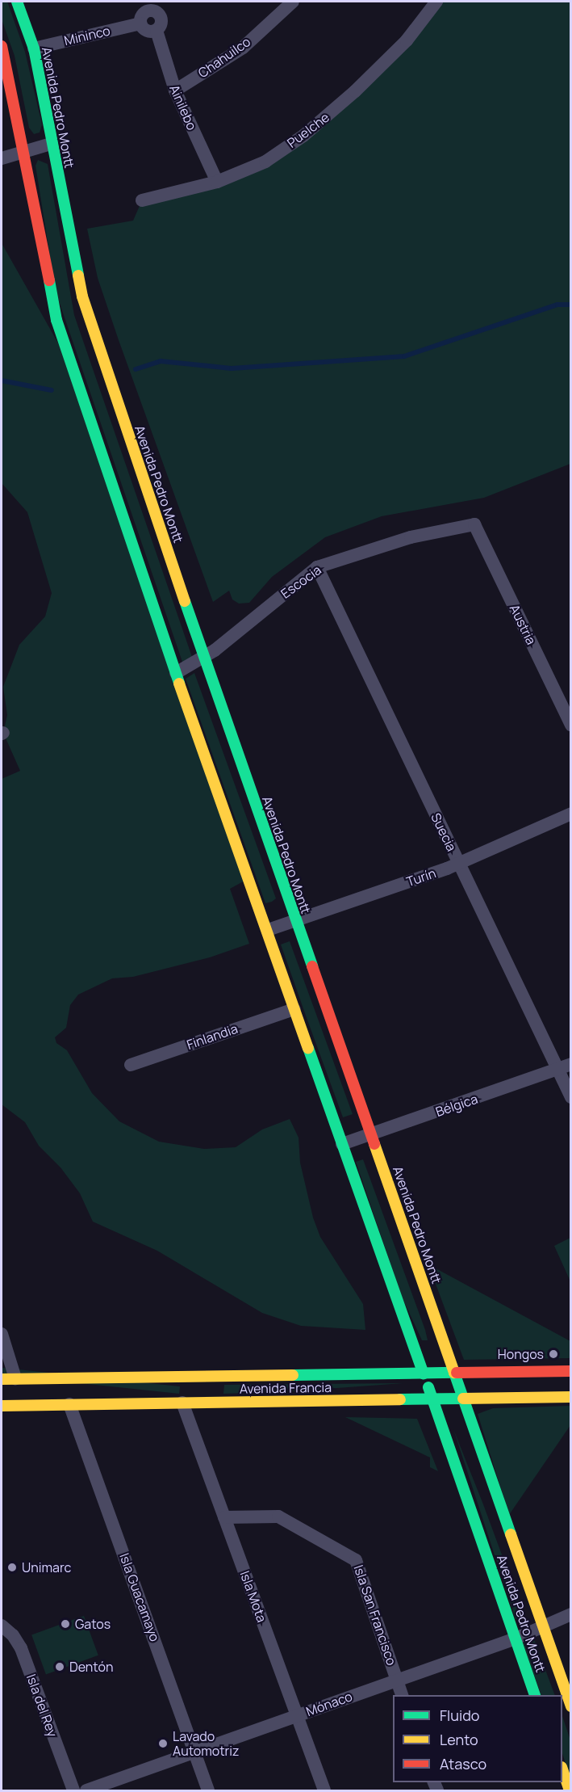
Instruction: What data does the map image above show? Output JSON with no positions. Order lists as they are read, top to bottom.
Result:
{
  "streets": {
    "main road": ["Avenida Pedro Montt", "Avenida Francia"],
    "street": [
      "Mininco",
      "Chahuilco",
      "Ainilebo",
      "Puelche",
      "Escocia",
      "Austria",
      "Suecia",
      "Turín",
      "Finlandia",
      "Bélgica",
      "Isla Mota",
      "Isla Guacamayo",
      "Isla San Francisco",
      "Mónaco",
      "Isla del Rey"
    ]
  },
  "crossings": [
    ["Mininco", "Avenida Pedro Montt"],
    ["Mininco", "Ainilebo"],
    ["Chahuilco", "Ainilebo"],
    ["Avenida Pedro Montt", "Escocia"],
    ["Avenida Pedro Montt", "Turín"],
    ["Avenida Pedro Montt", "Finlandia"],
    ["Avenida Pedro Montt", "Bélgica"],
    ["Avenida Pedro Montt", "Avenida Francia"],
    ["Avenida Pedro Montt", "Mónaco"],
    ["Ainilebo", "Puelche"],
    ["Escocia", "Austria"],
    ["Escocia", "Suecia"],
    ["Suecia", "Turín"],
    ["Suecia", "Bélgica"],
    ["Avenida Francia", "Isla Mota"],
    ["Avenida Francia", "Isla Guacamayo"],
    ["Isla Mota", "Isla San Francisco"],
    ["Isla Mota", "Mónaco"],
    ["Isla Guacamayo", "Mónaco"],
    ["Isla San Francisco", "Mónaco"]
  ],
  "places": [
    "Hongos",
    "Unimarc",
    "Gatos",
    "Dentón",
    "Lavado Automotriz"
  ],
  "legend": ["Fluido", "Lento", "Atasco"]
}
